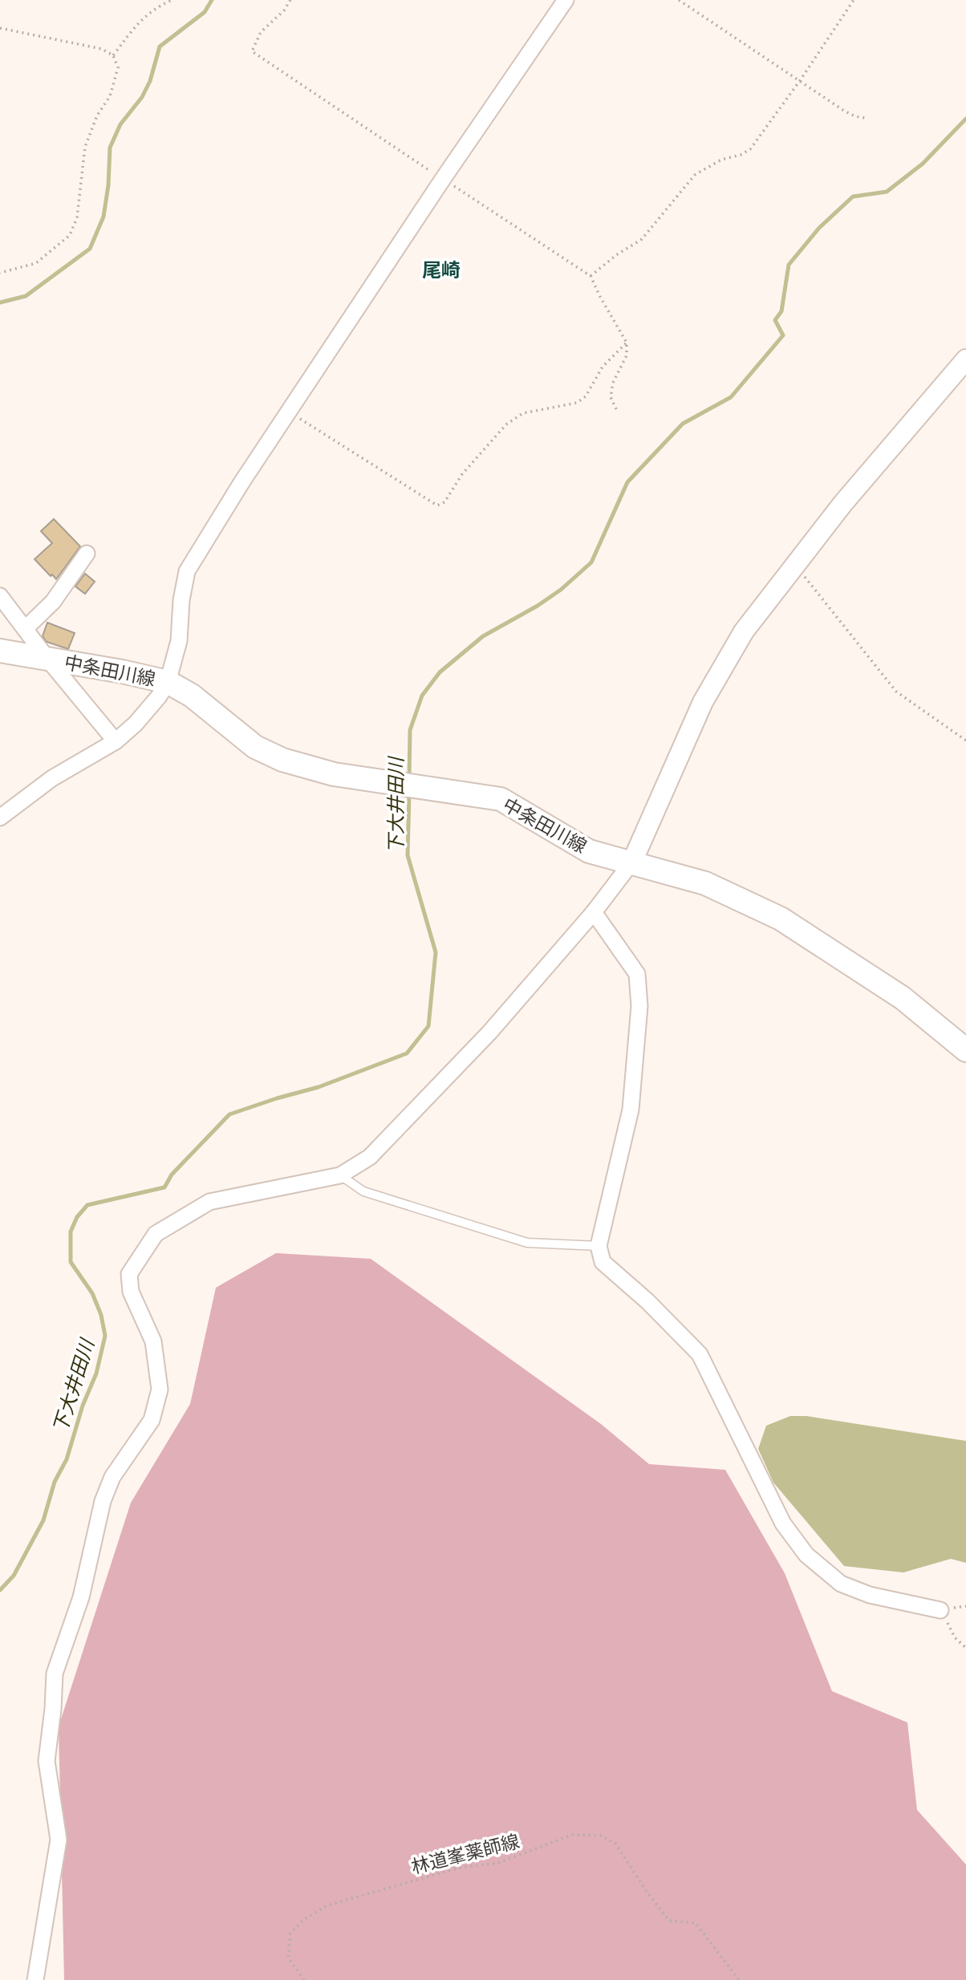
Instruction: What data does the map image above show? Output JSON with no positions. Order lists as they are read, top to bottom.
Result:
{
  "streets": {
    "main road": ["中条田川線"],
    "path": ["林道峯薬師線"]
  },
  "districts": ["尾崎"],
  "water": ["下大井田川"]
}
